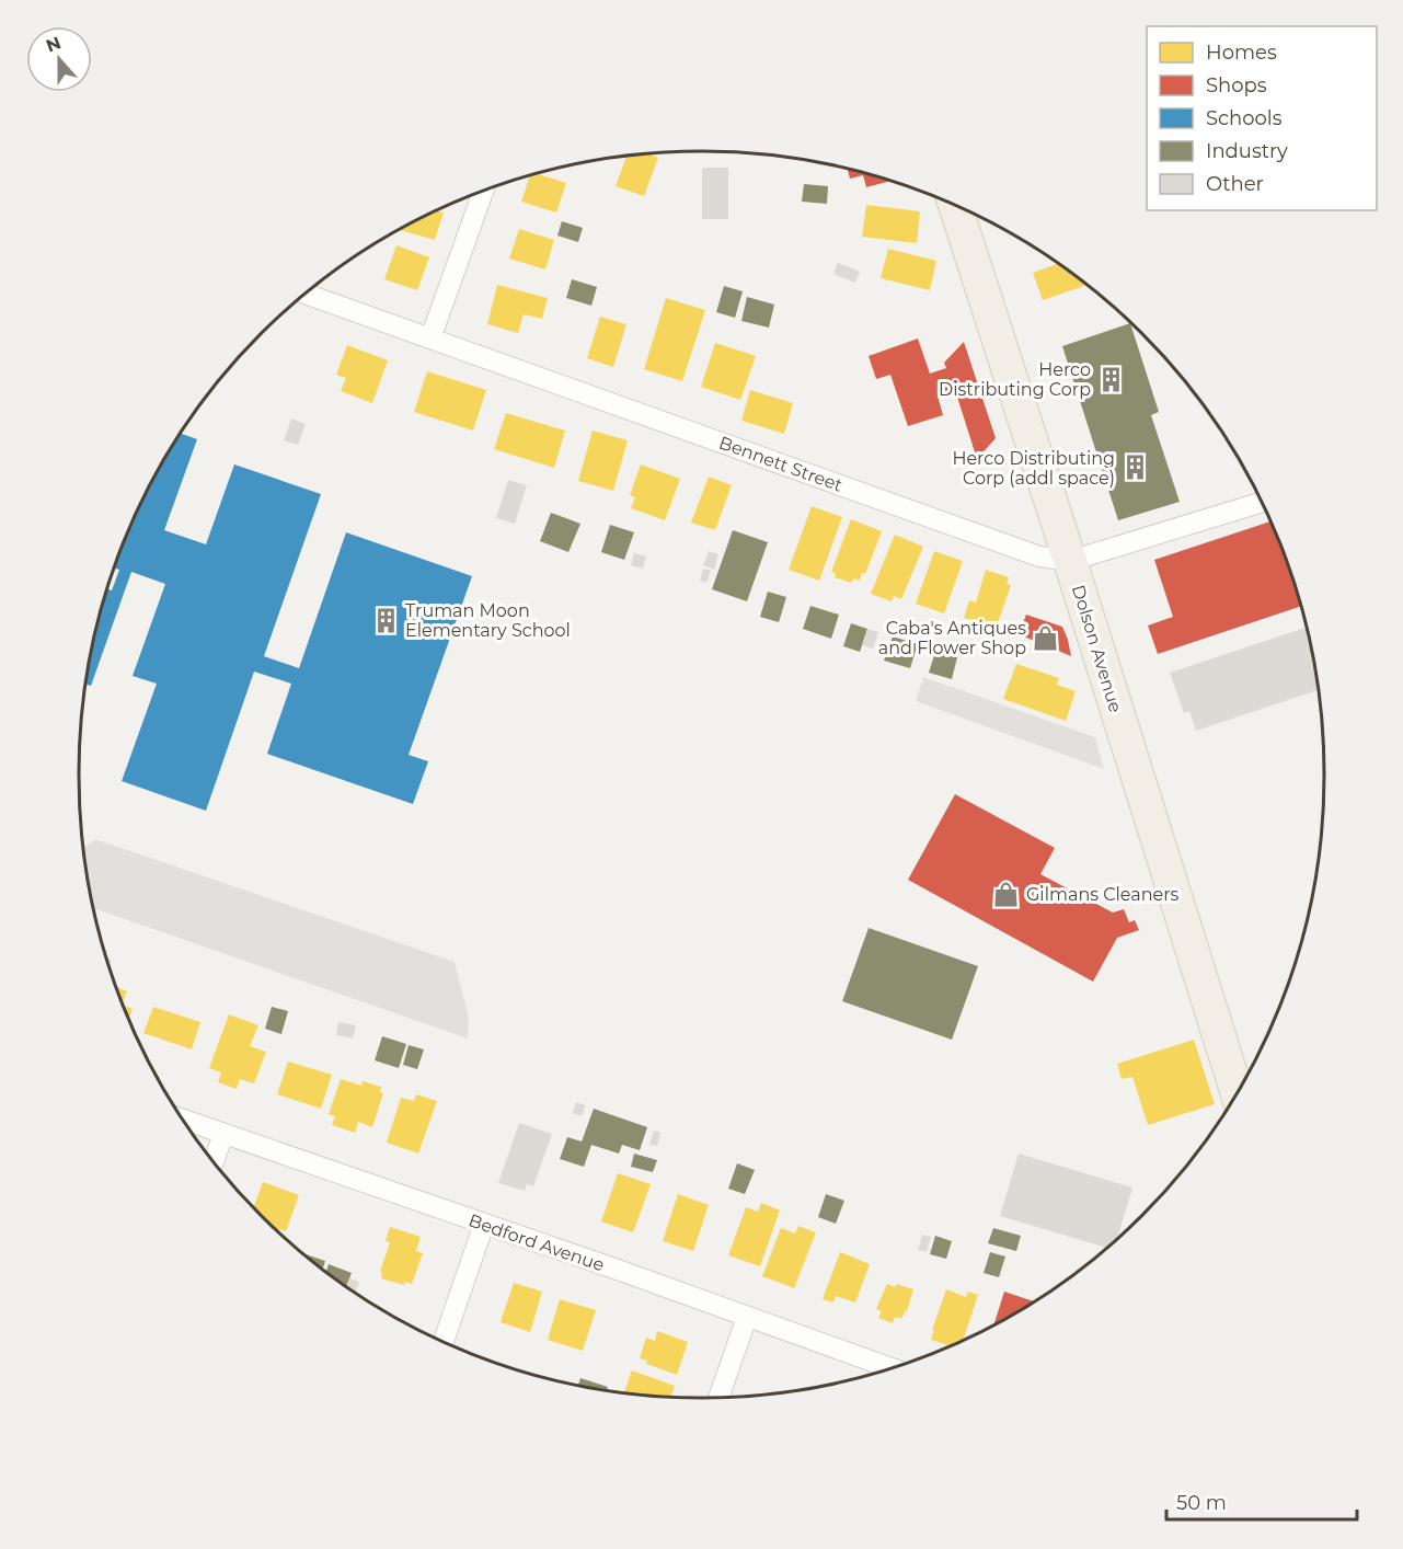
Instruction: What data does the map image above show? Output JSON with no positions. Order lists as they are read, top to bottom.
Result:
{
  "streets": {
    "main road": ["Dolson Avenue"],
    "street": ["Bennett Street", "Bedford Avenue"]
  },
  "crossings": [
    ["Bennett Street", "Dolson Avenue"]
  ],
  "places": {
    "building": ["Herco Distributing Corp", "Herco Distributing Corp (addl space)", "Truman Moon Elementary School"],
    "shop": ["Caba's Antiques and Flower Shop", "Gilmans Cleaners"]
  },
  "legend": [
    "Homes",
    "Shops",
    "Schools",
    "Industry",
    "Other"
  ],
  "scale_bar": "50 m",
  "north": "top"
}
